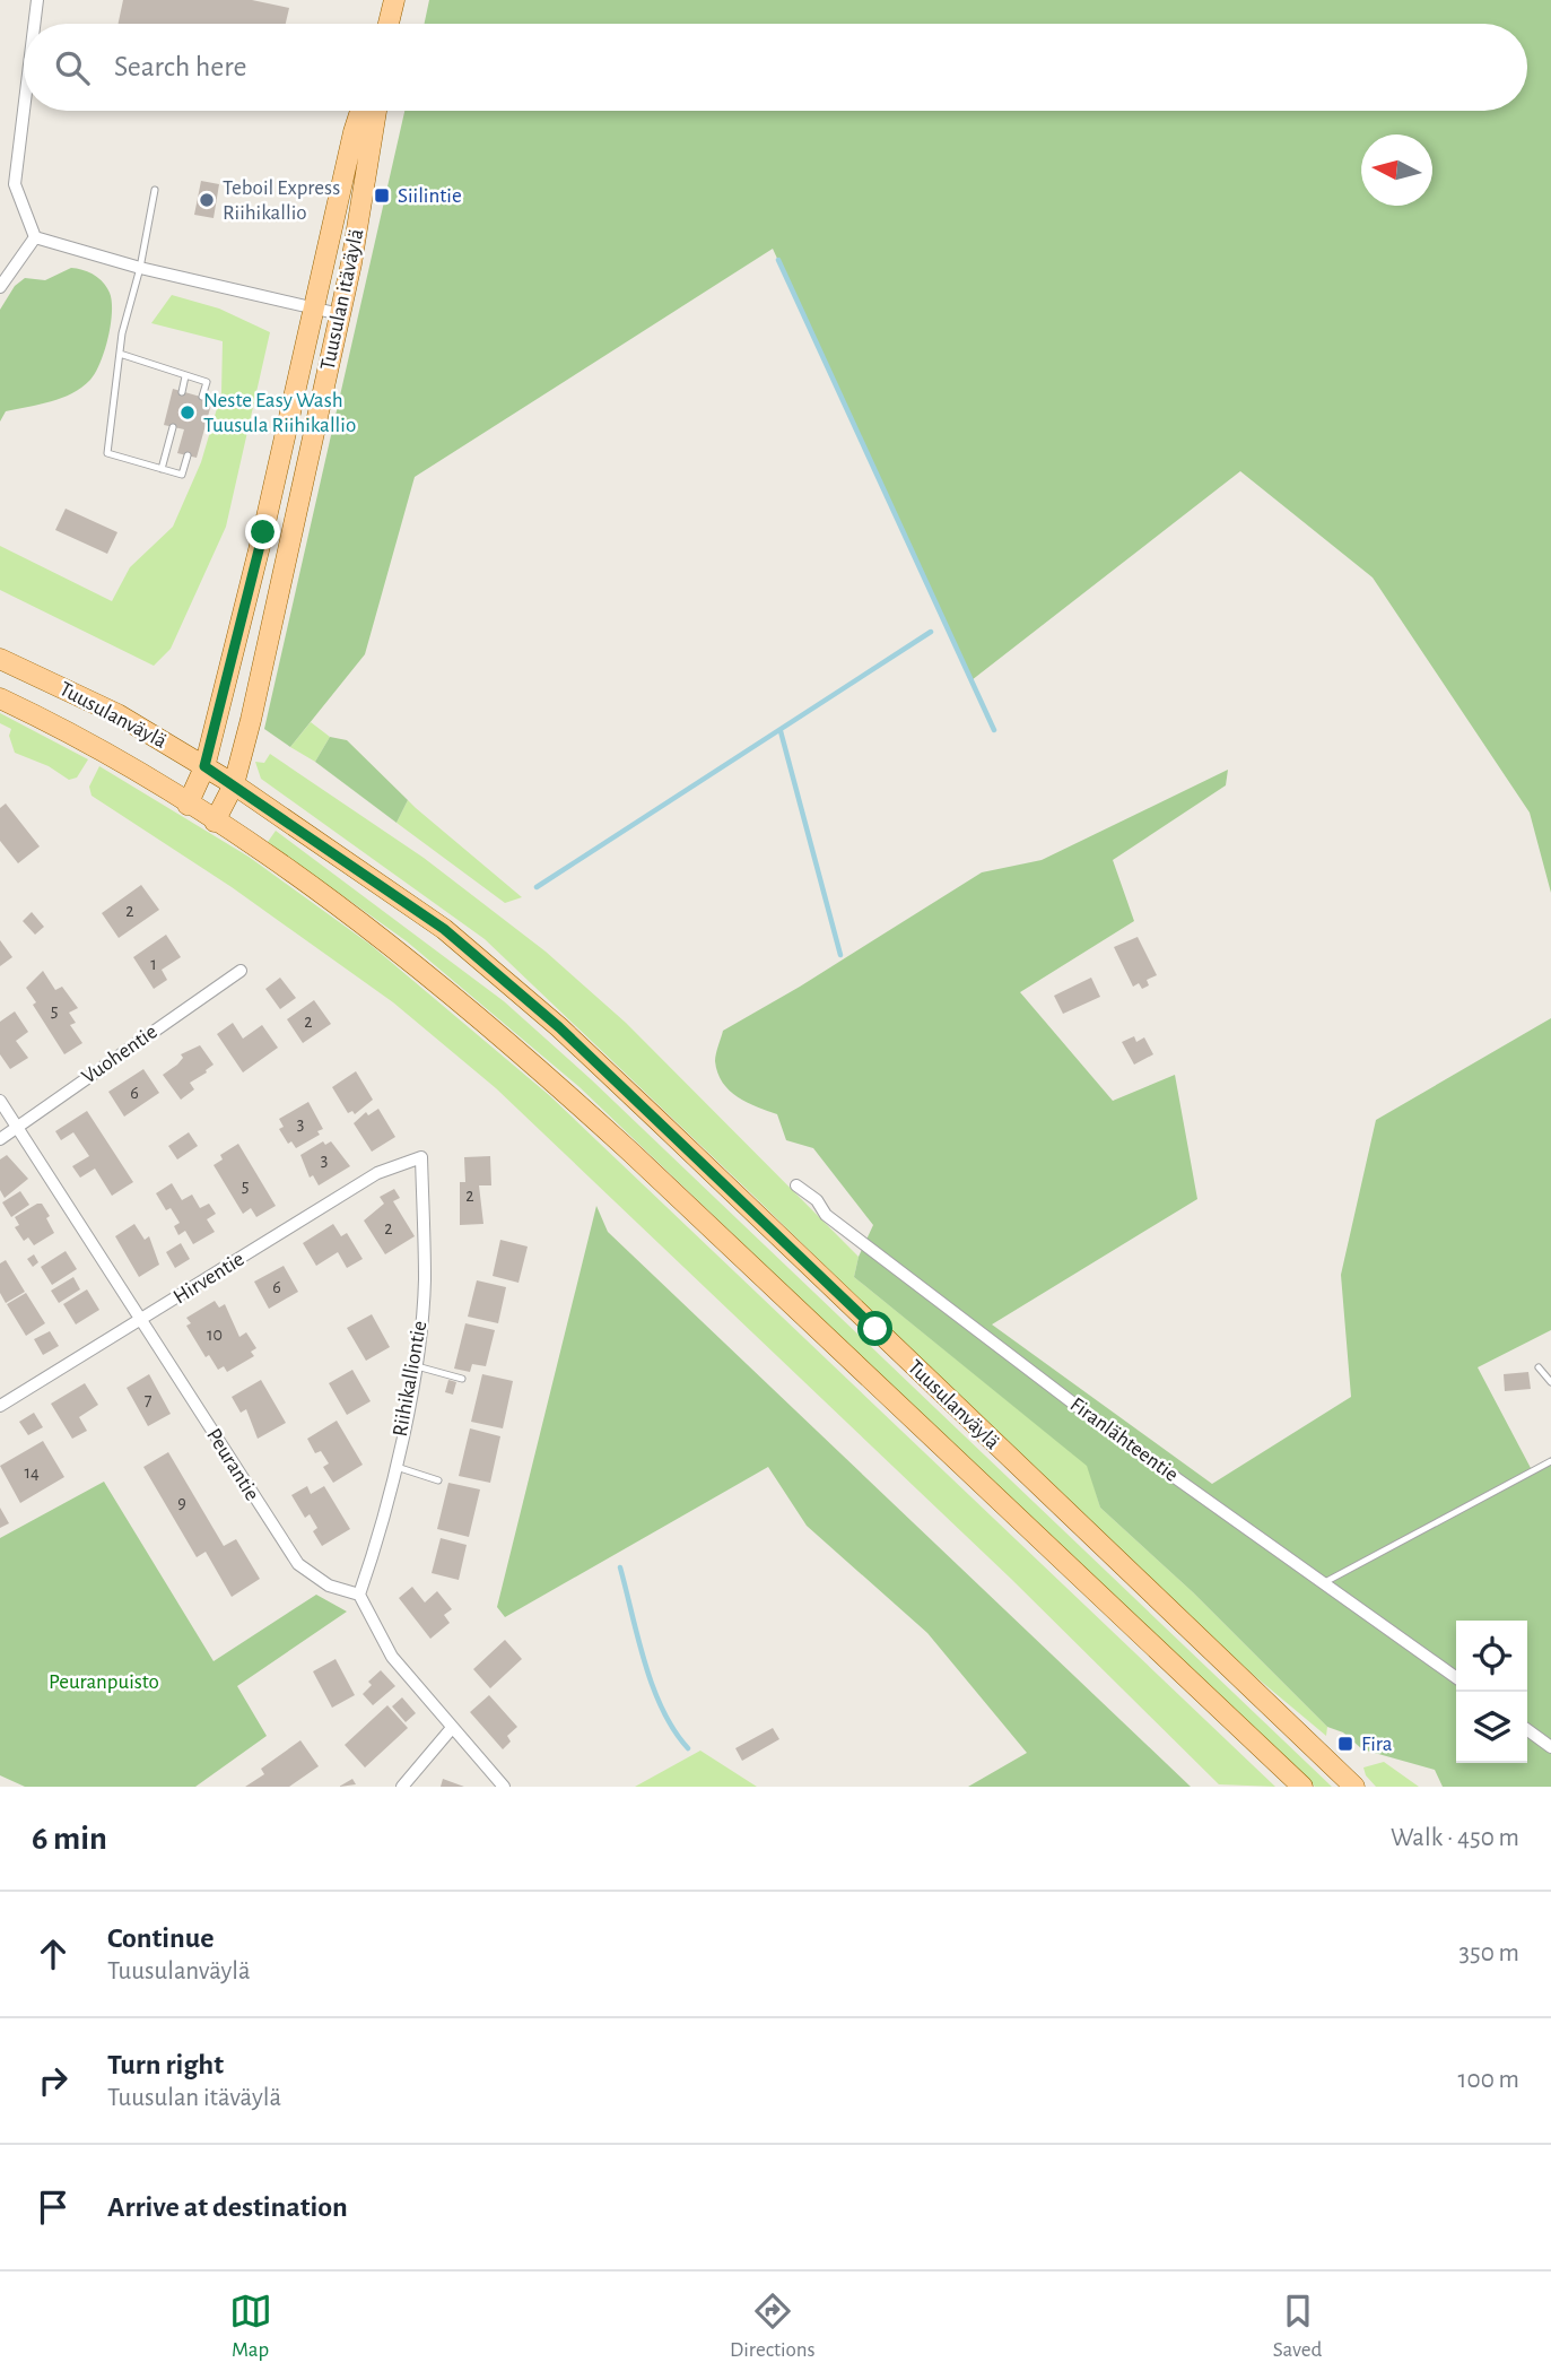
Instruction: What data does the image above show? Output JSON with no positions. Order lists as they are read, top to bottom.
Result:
{
  "streets": {
    "main road": ["Tuusulan itäväylä", "Tuusulanväylä"],
    "street": [
      "Vuohentie",
      "Hirventie",
      "Riihikalliontie",
      "Firanlähteentie",
      "Peurantie"
    ]
  },
  "crossings": [
    ["Tuusulan itäväylä", "Tuusulanväylä"],
    ["Vuohentie", "Peurantie"],
    ["Hirventie", "Riihikalliontie"],
    ["Hirventie", "Peurantie"],
    ["Riihikalliontie", "Peurantie"]
  ],
  "parks": ["Peuranpuisto"],
  "places": {
    "transit": ["Siilintie", "Fira"],
    "other": ["Teboil Express Riihikallio", "Neste Easy Wash Tuusula Riihikallio"]
  },
  "house_numbers": [
    "2",
    "1",
    "5",
    "2",
    "6",
    "3",
    "3",
    "5",
    "2",
    "2",
    "6",
    "10",
    "7",
    "14",
    "9"
  ],
  "north": "left",
  "page": {
    "search": "Search here",
    "heading": ["6 min", "Walk · 450 m"],
    "list": [
      ["Continue", "Tuusulanväylä", "350 m"],
      ["Turn right", "Tuusulan itäväylä", "100 m"],
      "Arrive at destination"
    ],
    "nav": ["Map", "Directions", "Saved"]
  }
}
